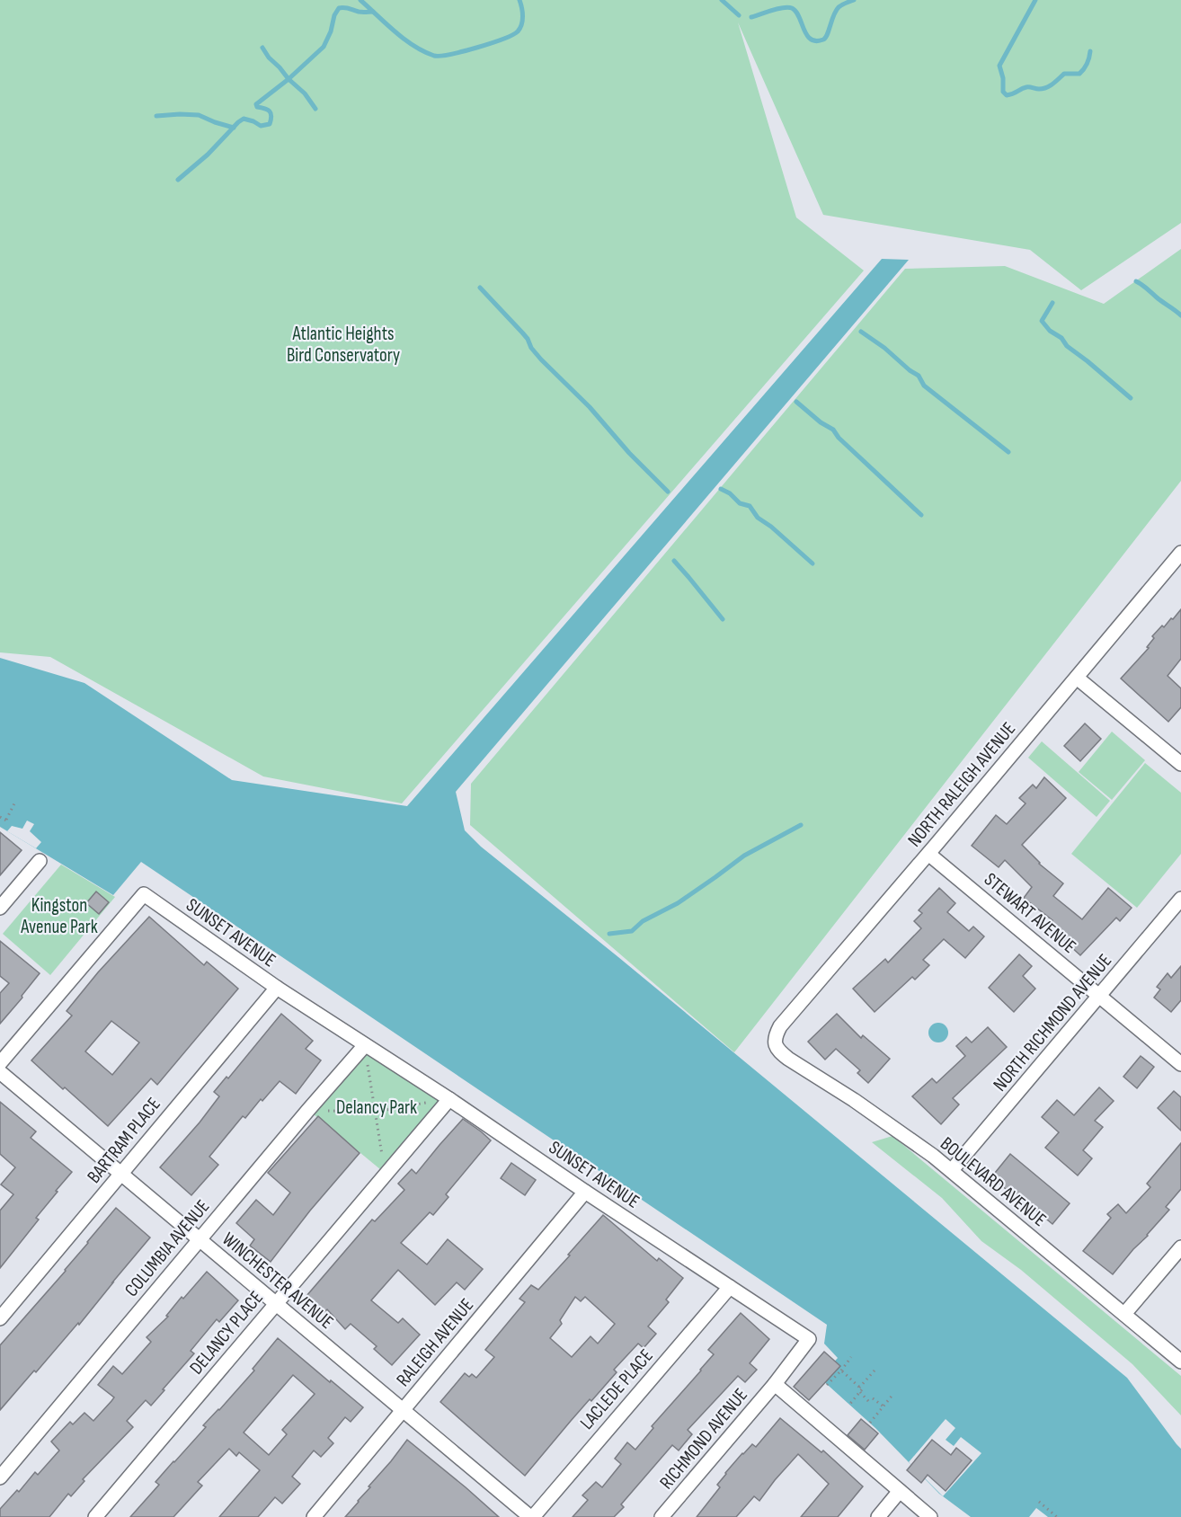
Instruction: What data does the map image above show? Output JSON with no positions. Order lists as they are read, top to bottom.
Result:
{
  "streets": {
    "street": [
      "NORTH RALEIGH AVENUE",
      "STEWART AVENUE",
      "SUNSET AVENUE",
      "NORTH RICHMOND AVENUE",
      "BARTRAM PLACE",
      "BOULEVARD AVENUE",
      "COLUMBIA AVENUE",
      "WINCHESTER AVENUE",
      "DELANCY PLACE",
      "RALEIGH AVENUE",
      "LACLEDE PLACE",
      "RICHMOND AVENUE"
    ]
  },
  "crossings": [
    ["NORTH RALEIGH AVENUE", "STEWART AVENUE"],
    ["NORTH RALEIGH AVENUE", "BOULEVARD AVENUE"],
    ["STEWART AVENUE", "NORTH RICHMOND AVENUE"],
    ["SUNSET AVENUE", "BARTRAM PLACE"],
    ["SUNSET AVENUE", "COLUMBIA AVENUE"],
    ["SUNSET AVENUE", "DELANCY PLACE"],
    ["SUNSET AVENUE", "RALEIGH AVENUE"],
    ["SUNSET AVENUE", "LACLEDE PLACE"],
    ["SUNSET AVENUE", "RICHMOND AVENUE"],
    ["NORTH RICHMOND AVENUE", "BOULEVARD AVENUE"],
    ["BARTRAM PLACE", "WINCHESTER AVENUE"],
    ["COLUMBIA AVENUE", "WINCHESTER AVENUE"],
    ["WINCHESTER AVENUE", "DELANCY PLACE"],
    ["WINCHESTER AVENUE", "RALEIGH AVENUE"],
    ["WINCHESTER AVENUE", "LACLEDE PLACE"]
  ],
  "parks": ["Atlantic Heights Bird Conservatory", "Kingston Avenue Park", "Delancy Park"]
}
